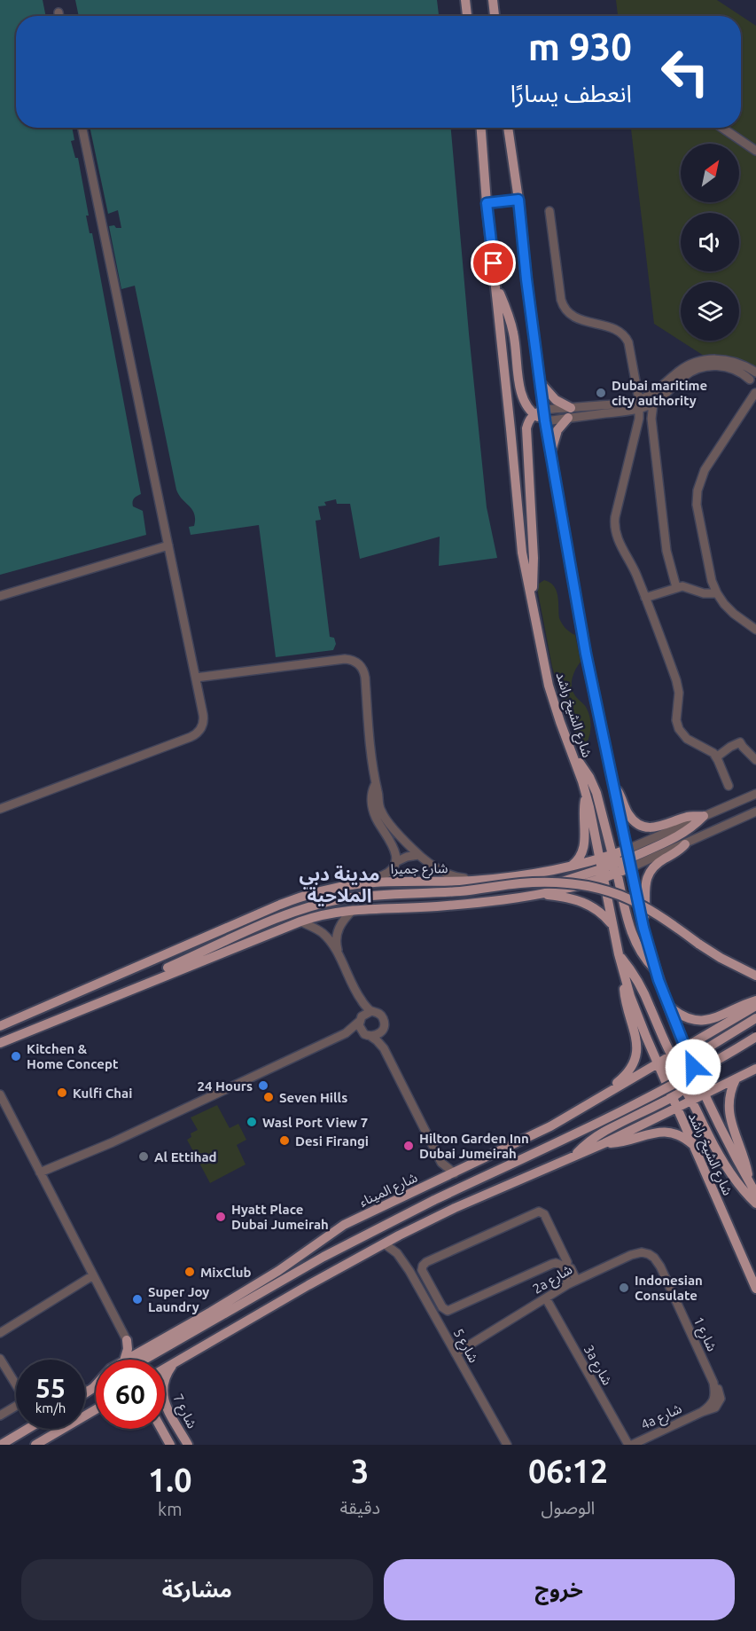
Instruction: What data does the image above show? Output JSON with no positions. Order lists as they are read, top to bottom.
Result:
{
  "streets": {
    "main road": [
      "شارع الشيخ راشد",
      "شارع جميرا",
      "شارع الميناء",
      "شارع 7"
    ],
    "street": [
      "2a شارع",
      "شارع 1",
      "شارع 5",
      "3a شارع",
      "4a شارع"
    ]
  },
  "crossings": [
    ["شارع الشيخ راشد", "شارع جميرا"],
    ["شارع الشيخ راشد", "شارع الميناء"],
    ["2a شارع", "شارع 1"],
    ["2a شارع", "شارع 5"],
    ["2a شارع", "3a شارع"],
    ["شارع 1", "4a شارع"]
  ],
  "districts": ["مدينة دبي الملاحية"],
  "places": [
    "Dubai maritime city authority",
    "Kitchen & Home Concept",
    "24 Hours",
    "Kulfi Chai",
    "Seven Hills",
    "Wasl Port View 7",
    "Desi Firangi",
    "Hilton Garden Inn Dubai Jumeirah",
    "Al Ettihad",
    "Hyatt Place Dubai Jumeirah",
    "MixClub",
    "Indonesian Consulate",
    "Super Joy Laundry"
  ],
  "north": "top right",
  "page": {
    "turn": ["930 m", "انعطف يسارًا"],
    "speed": "55 km/h",
    "limit": "60",
    "eta": [
      "06:12",
      "الوصول",
      "3",
      "دقيقة",
      "1.0",
      "km"
    ],
    "buttons": ["خروج", "مشاركة"]
  }
}
